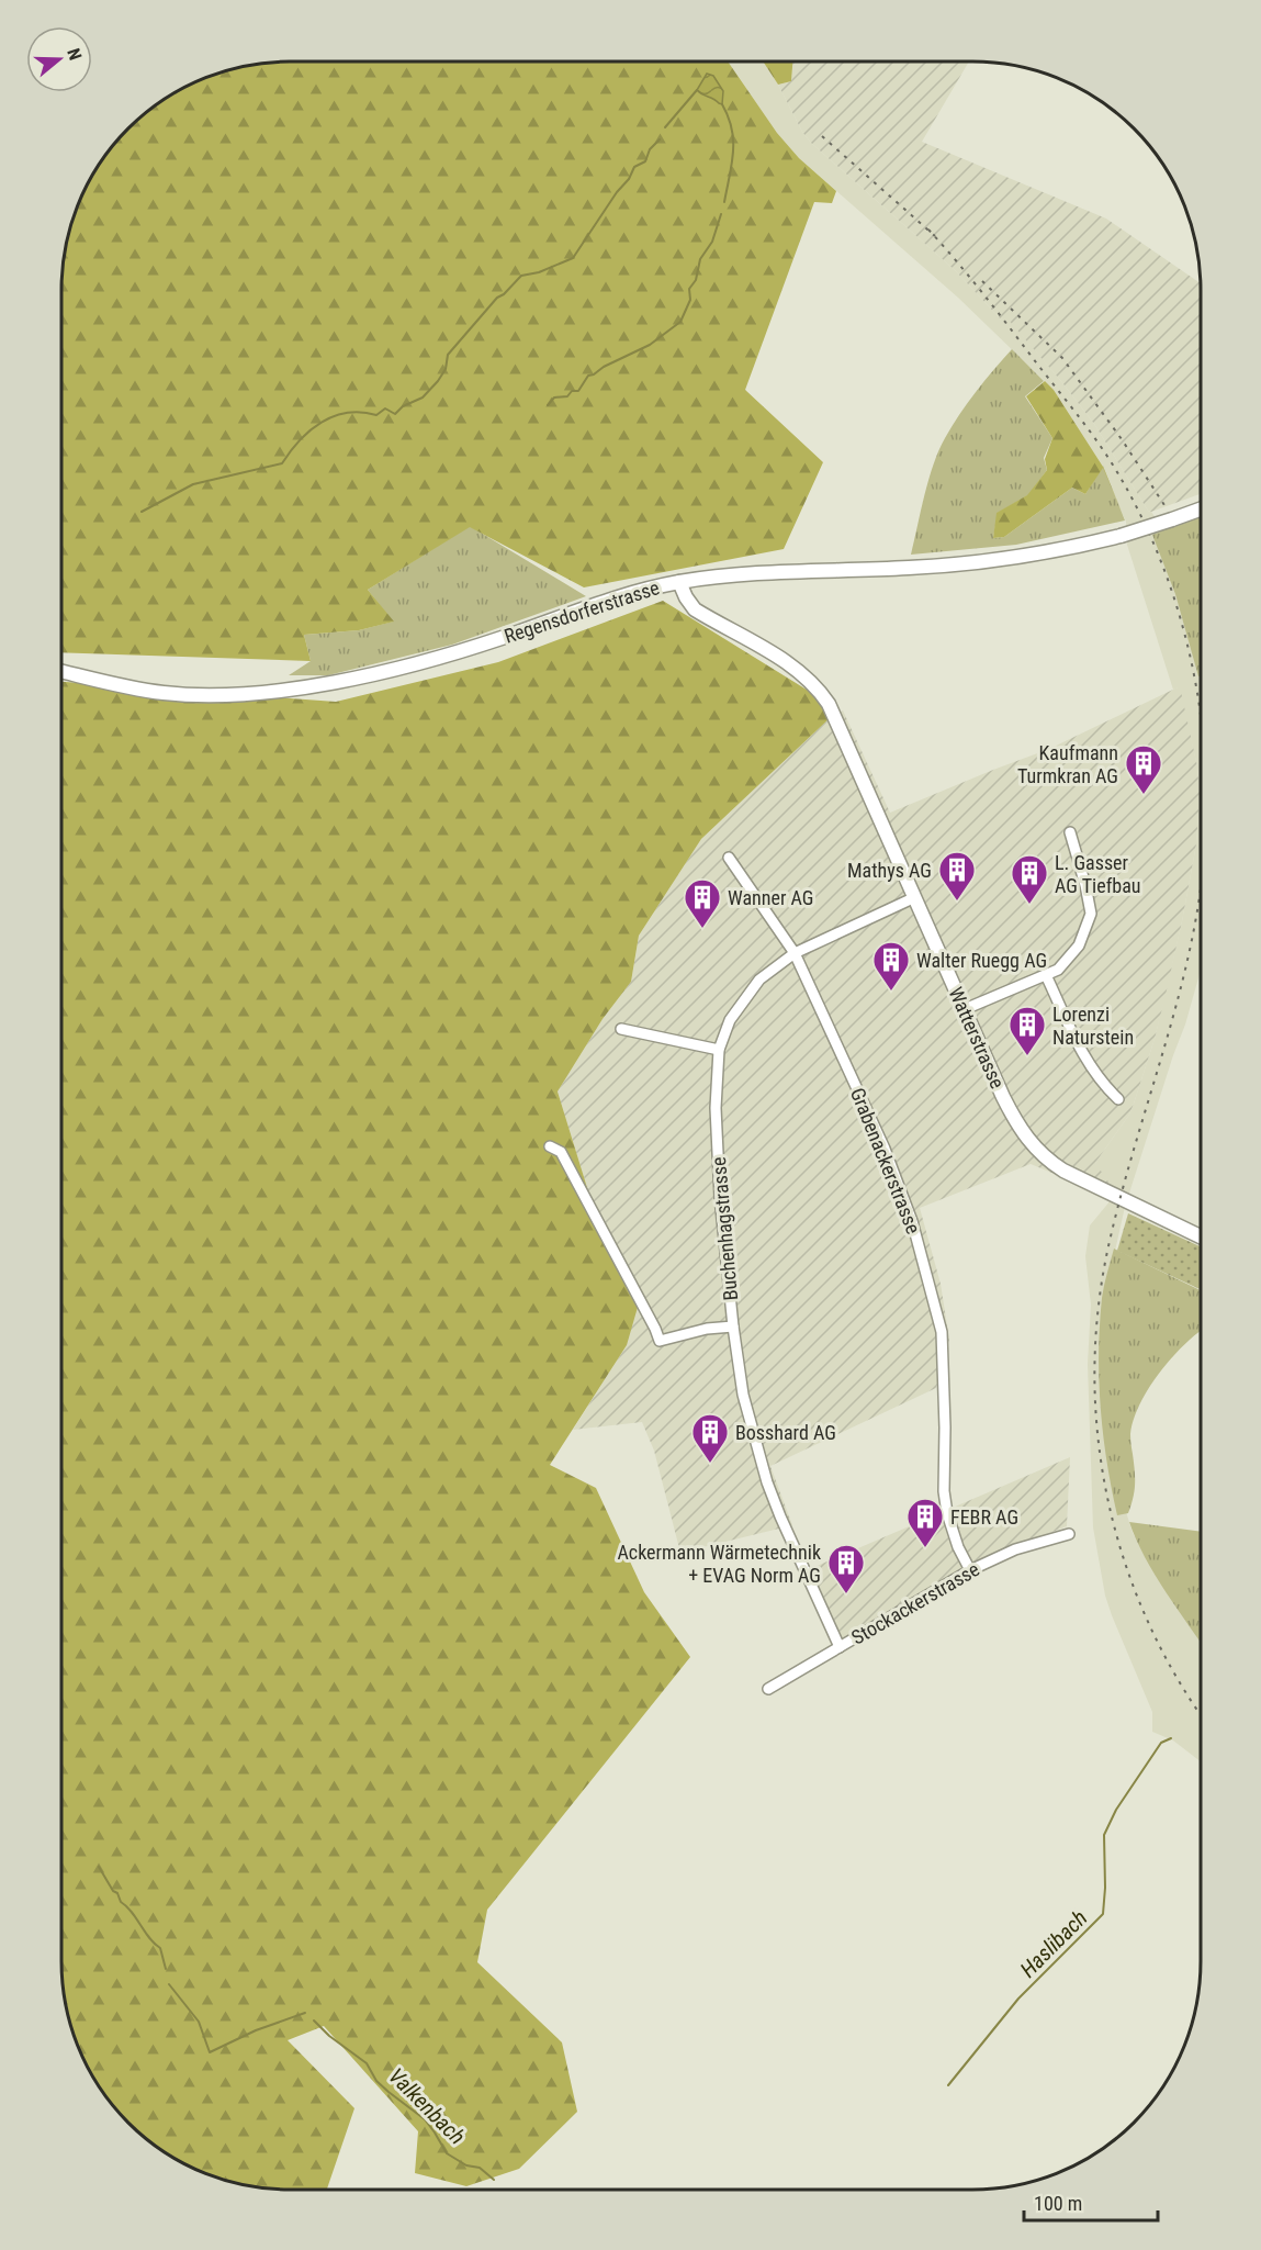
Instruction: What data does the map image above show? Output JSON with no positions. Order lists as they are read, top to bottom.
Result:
{
  "streets": {
    "street": [
      "Regensdorferstrasse",
      "Watterstrasse",
      "Grabenackerstrasse",
      "Buchenhagstrasse",
      "Stockackerstrasse"
    ]
  },
  "crossings": [
    ["Regensdorferstrasse", "Watterstrasse"],
    ["Watterstrasse", "Buchenhagstrasse"],
    ["Grabenackerstrasse", "Buchenhagstrasse"],
    ["Grabenackerstrasse", "Stockackerstrasse"],
    ["Buchenhagstrasse", "Stockackerstrasse"]
  ],
  "water": ["Haslibach", "Valkenbach"],
  "places": {
    "building": [
      "Kaufmann Turmkran AG",
      "Mathys AG",
      "L. Gasser AG Tiefbau",
      "Wanner AG",
      "Walter Ruegg AG",
      "Lorenzi Naturstein",
      "Bosshard AG",
      "FEBR AG",
      "Ackermann Wärmetechnik + EVAG Norm AG"
    ]
  },
  "scale_bar": "100 m",
  "north": "right"
}
